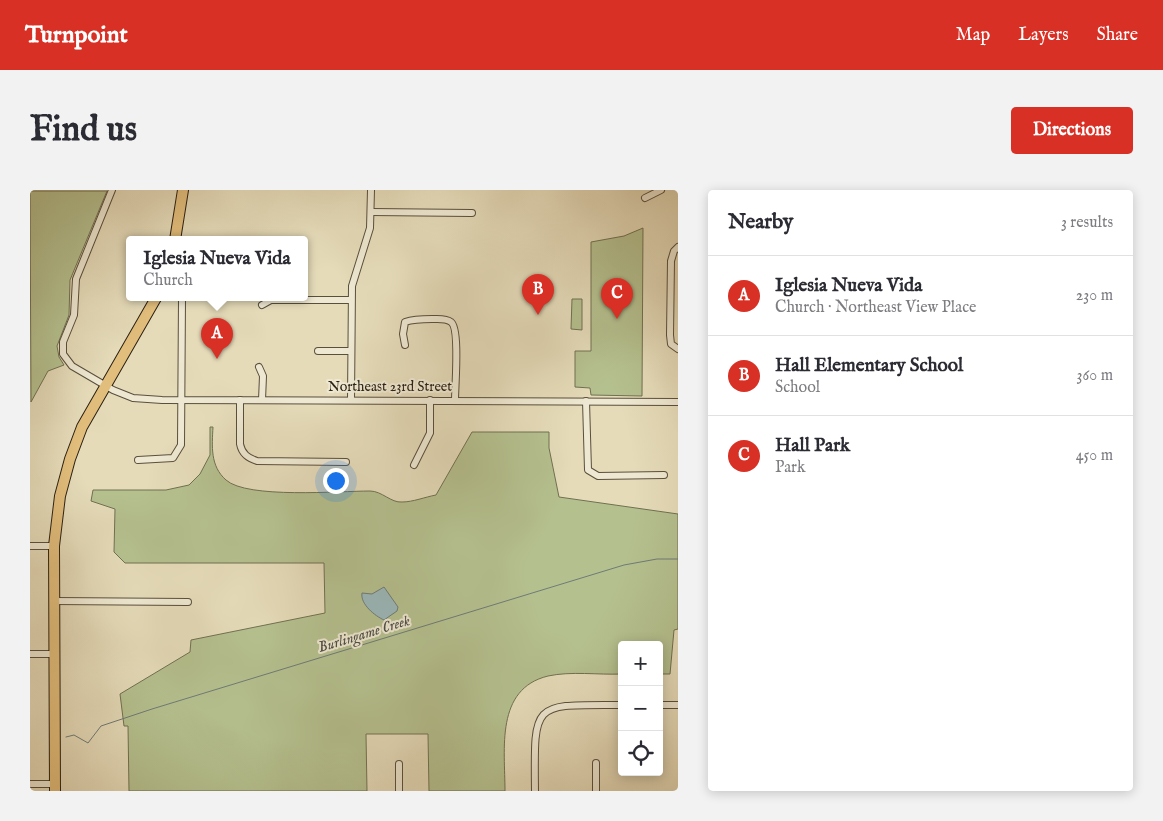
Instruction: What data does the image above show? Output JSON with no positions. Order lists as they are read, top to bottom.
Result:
{
  "streets": {
    "street": ["Northeast 23rd Street"]
  },
  "water": ["Burlingame Creek"],
  "page": {
    "header": "Turnpoint",
    "nav": ["Map", "Layers", "Share"],
    "buttons": "Directions",
    "title": "Find us",
    "heading": ["Nearby", "3 results"],
    "popup": ["Iglesia Nueva Vida", "Church"],
    "list": [
      {
        "mark": "A",
        "name": "Iglesia Nueva Vida",
        "note": "Church · Northeast View Place",
        "value": "230 m"
      },
      {
        "mark": "B",
        "name": "Hall Elementary School",
        "note": "School",
        "value": "360 m"
      },
      {
        "mark": "C",
        "name": "Hall Park",
        "note": "Park",
        "value": "450 m"
      }
    ],
    "pins": ["B", "C", "A"],
    "map_buttons": ["+", "−"]
  }
}
